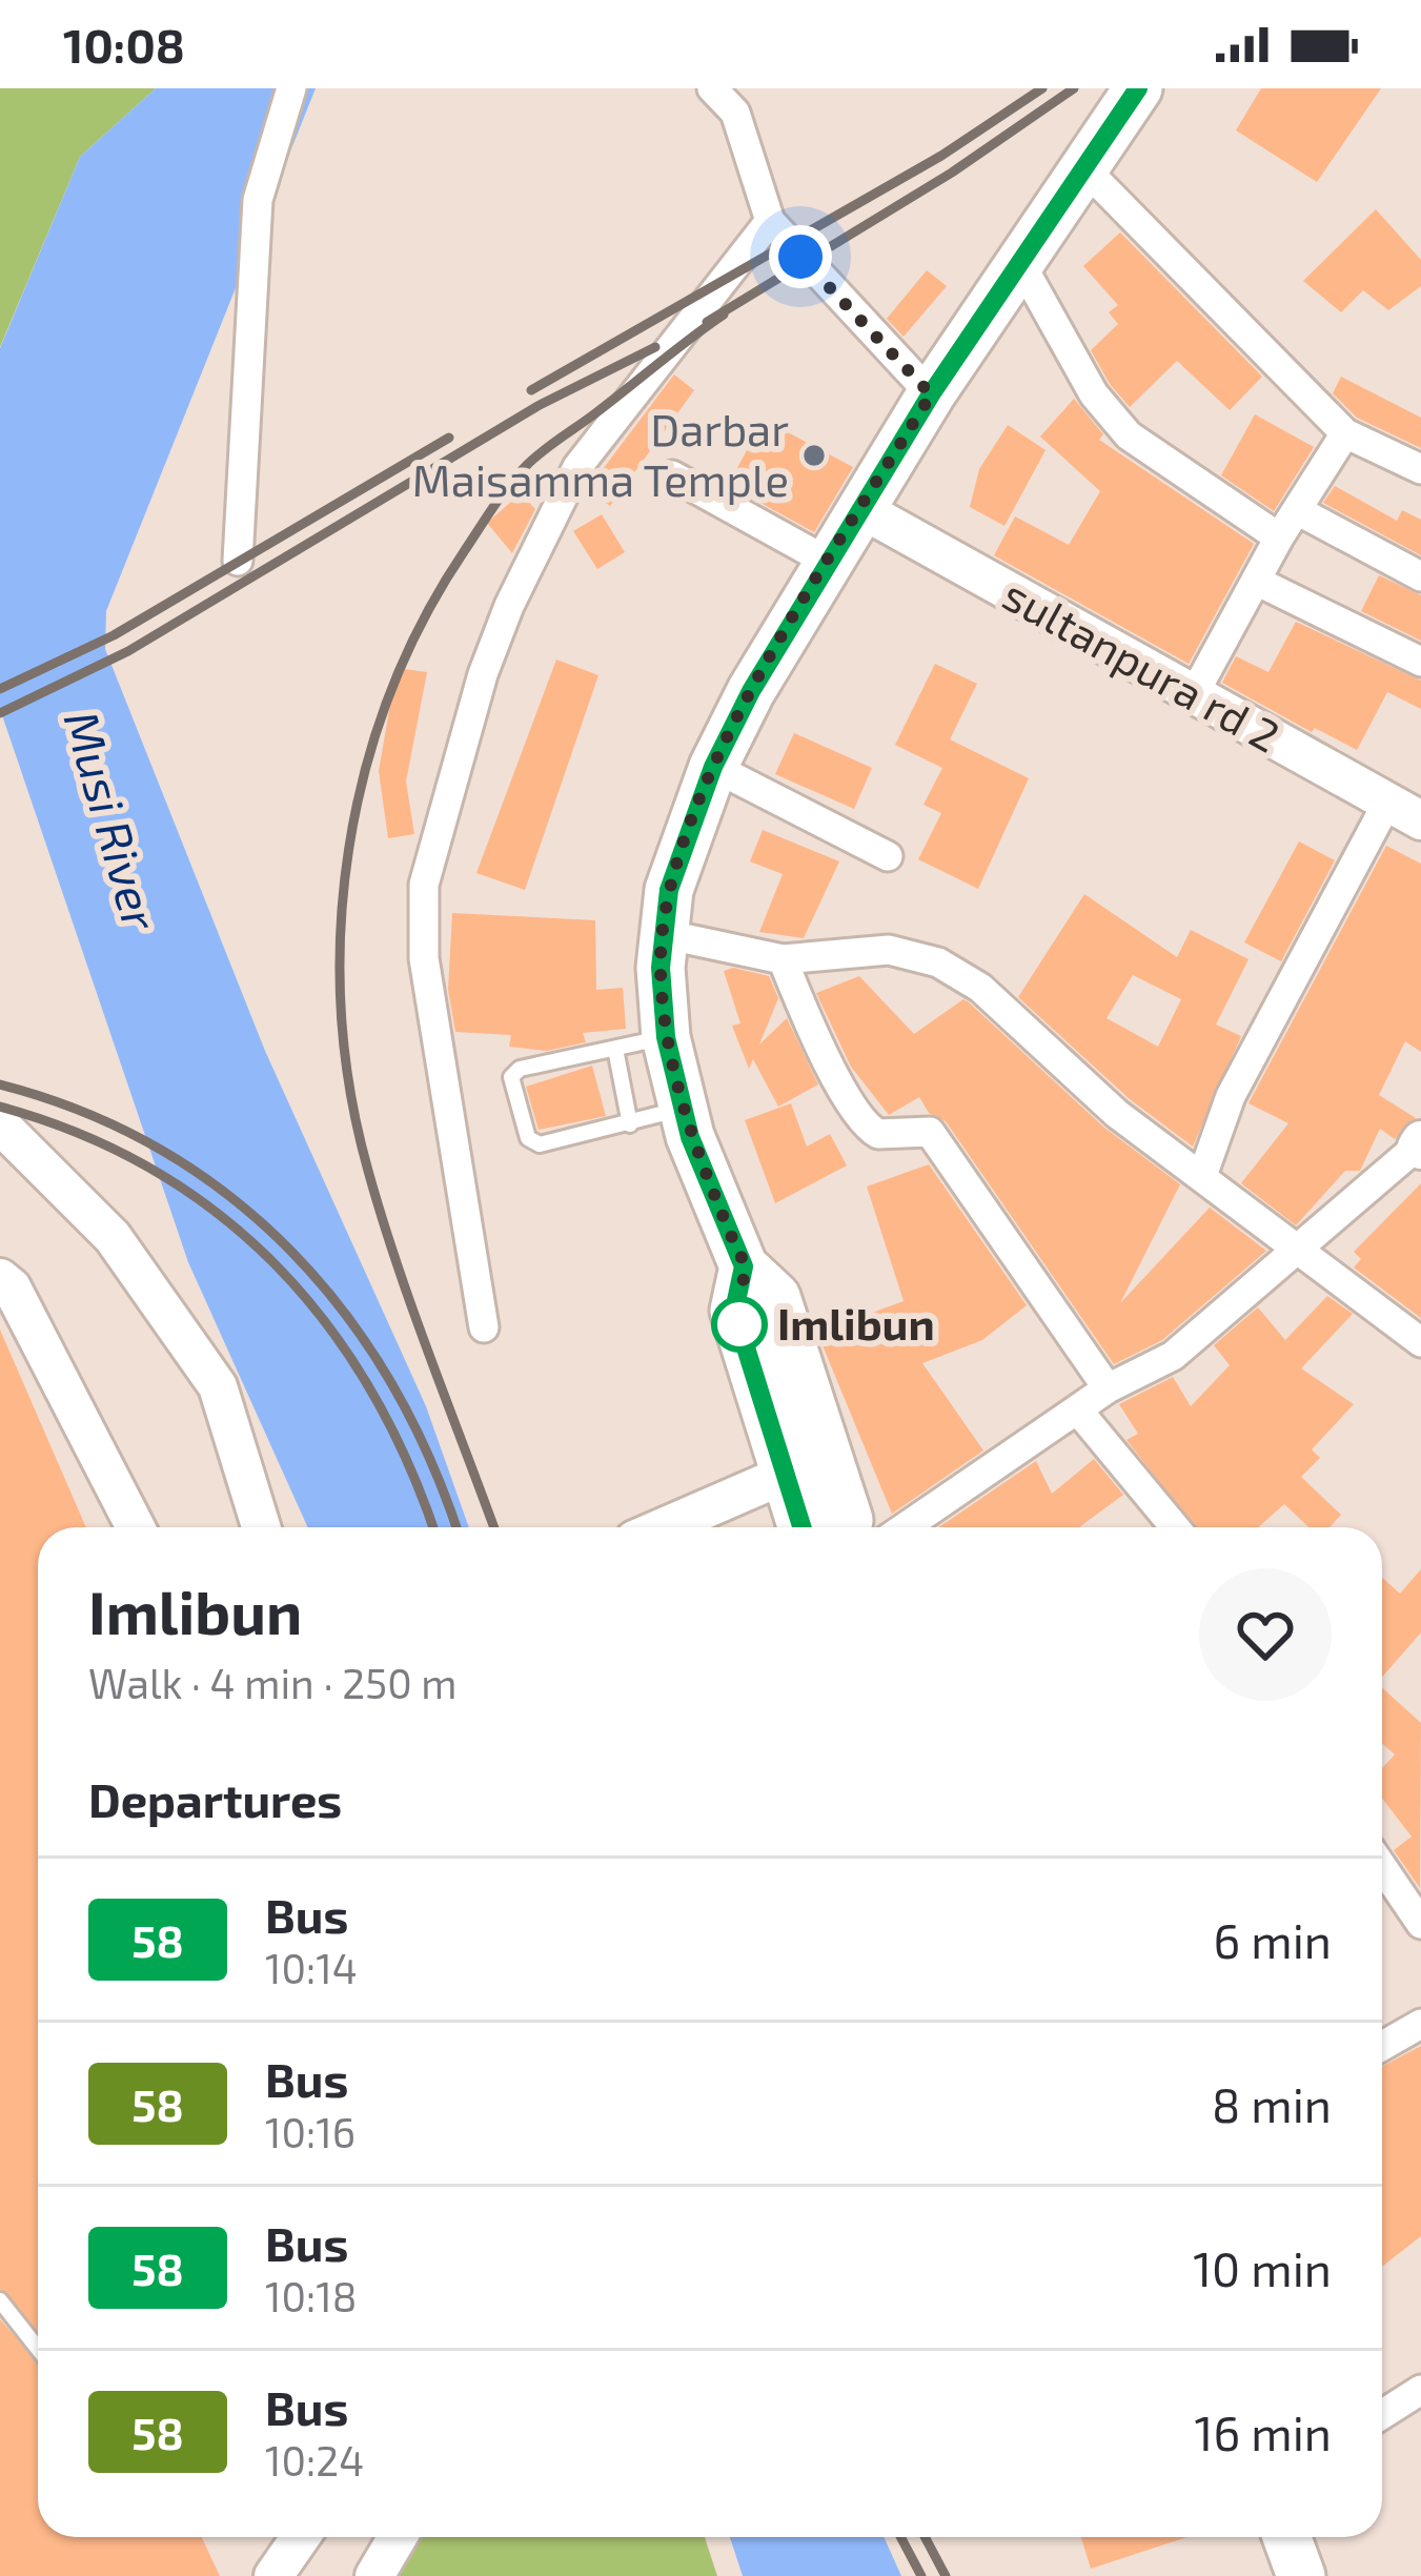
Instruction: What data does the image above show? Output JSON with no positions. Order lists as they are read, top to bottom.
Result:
{
  "streets": {
    "street": ["sultanpura rd 2"]
  },
  "water": ["Musi River"],
  "places": ["Darbar Maisamma Temple", "Imlibun"],
  "lines": ["bus line 58"],
  "page": {
    "status": "10:08",
    "heading": [
      ["Imlibun", "Walk · 4 min · 250 m"],
      "Departures"
    ],
    "list": [
      {
        "mark": "58",
        "name": "Bus",
        "note": "10:14",
        "value": "6 min"
      },
      {
        "mark": "58",
        "name": "Bus",
        "note": "10:16",
        "value": "8 min"
      },
      {
        "mark": "58",
        "name": "Bus",
        "note": "10:18",
        "value": "10 min"
      },
      {
        "mark": "58",
        "name": "Bus",
        "note": "10:24",
        "value": "16 min"
      }
    ]
  }
}
